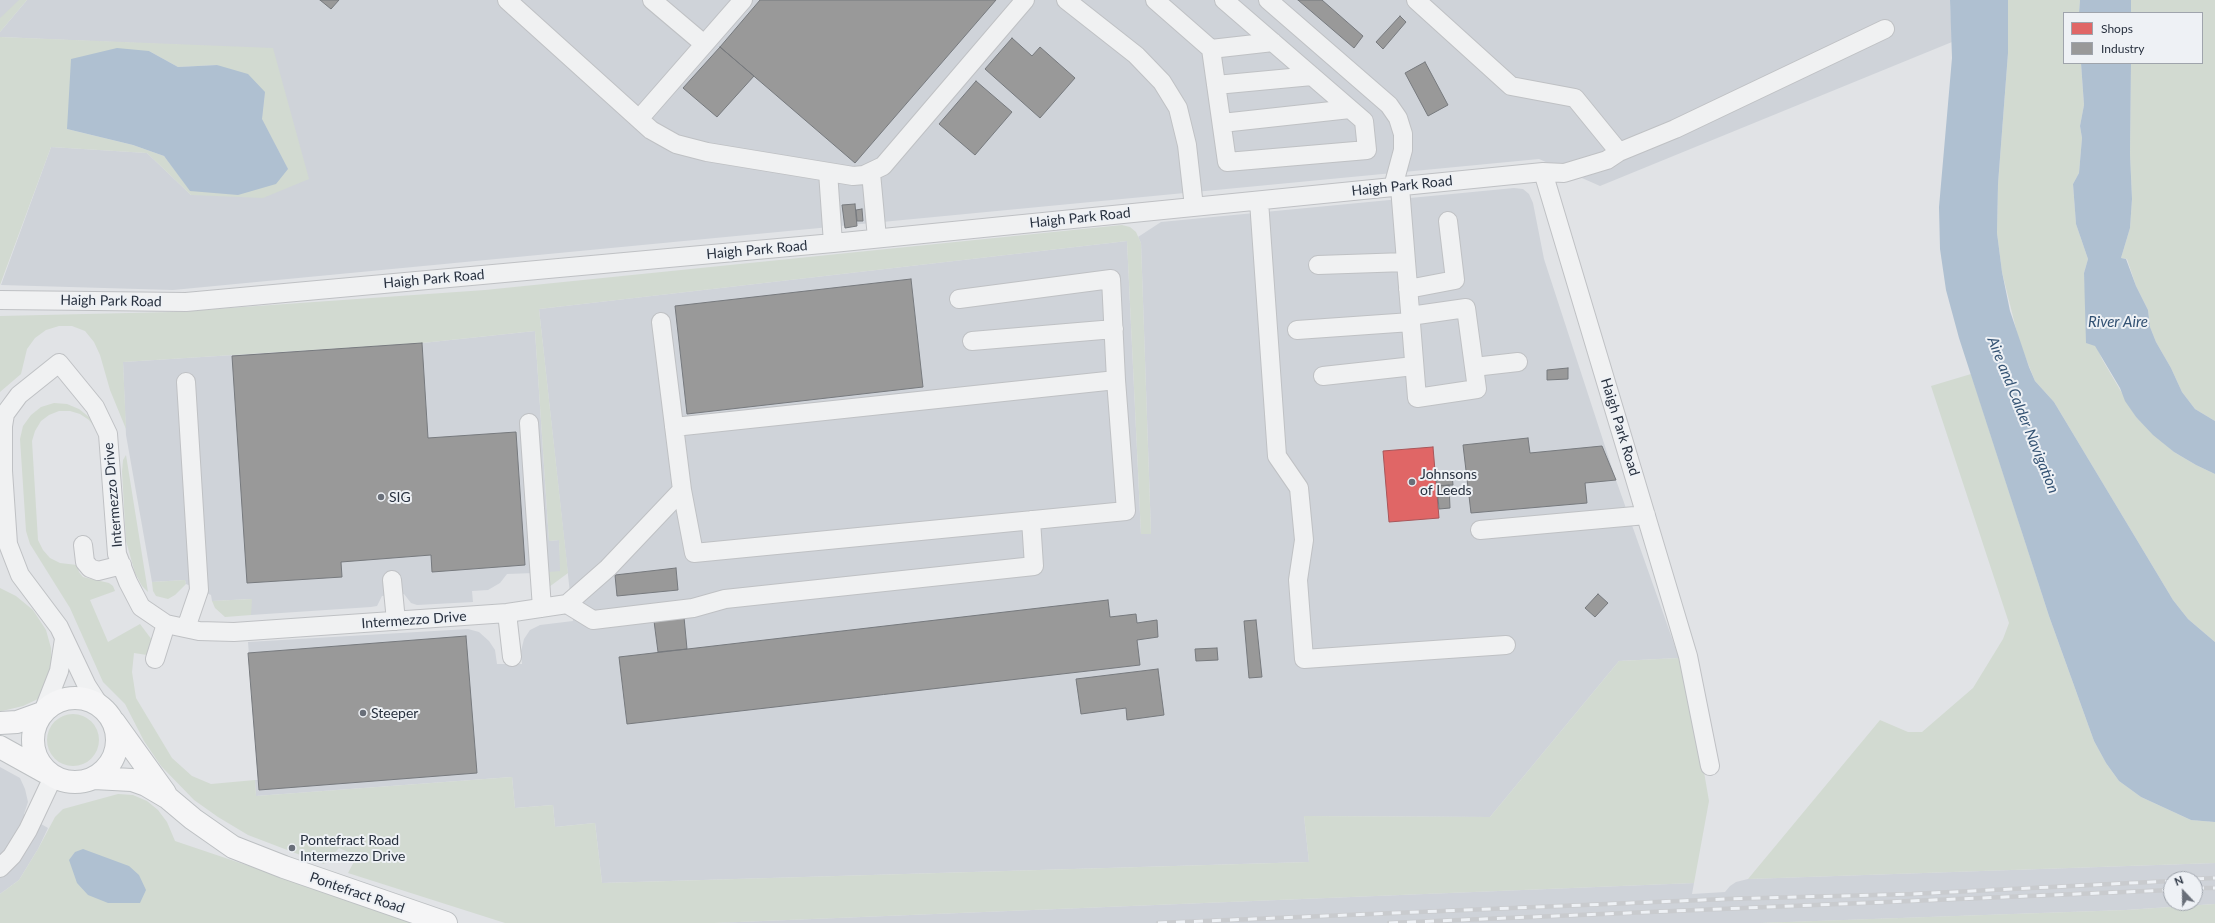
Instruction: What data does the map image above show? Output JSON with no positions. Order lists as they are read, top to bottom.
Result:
{
  "streets": {
    "main road": ["Pontefract Road"],
    "street": ["Haigh Park Road", "Intermezzo Drive"]
  },
  "crossings": [
    ["Intermezzo Drive", "Pontefract Road"]
  ],
  "water": ["River Aire", "Aire and Calder Navigation"],
  "places": [
    "Johnsons of Leeds",
    "SIG",
    "Steeper",
    "Pontefract Road Intermezzo Drive"
  ],
  "legend": ["Shops", "Industry"],
  "north": "top"
}
